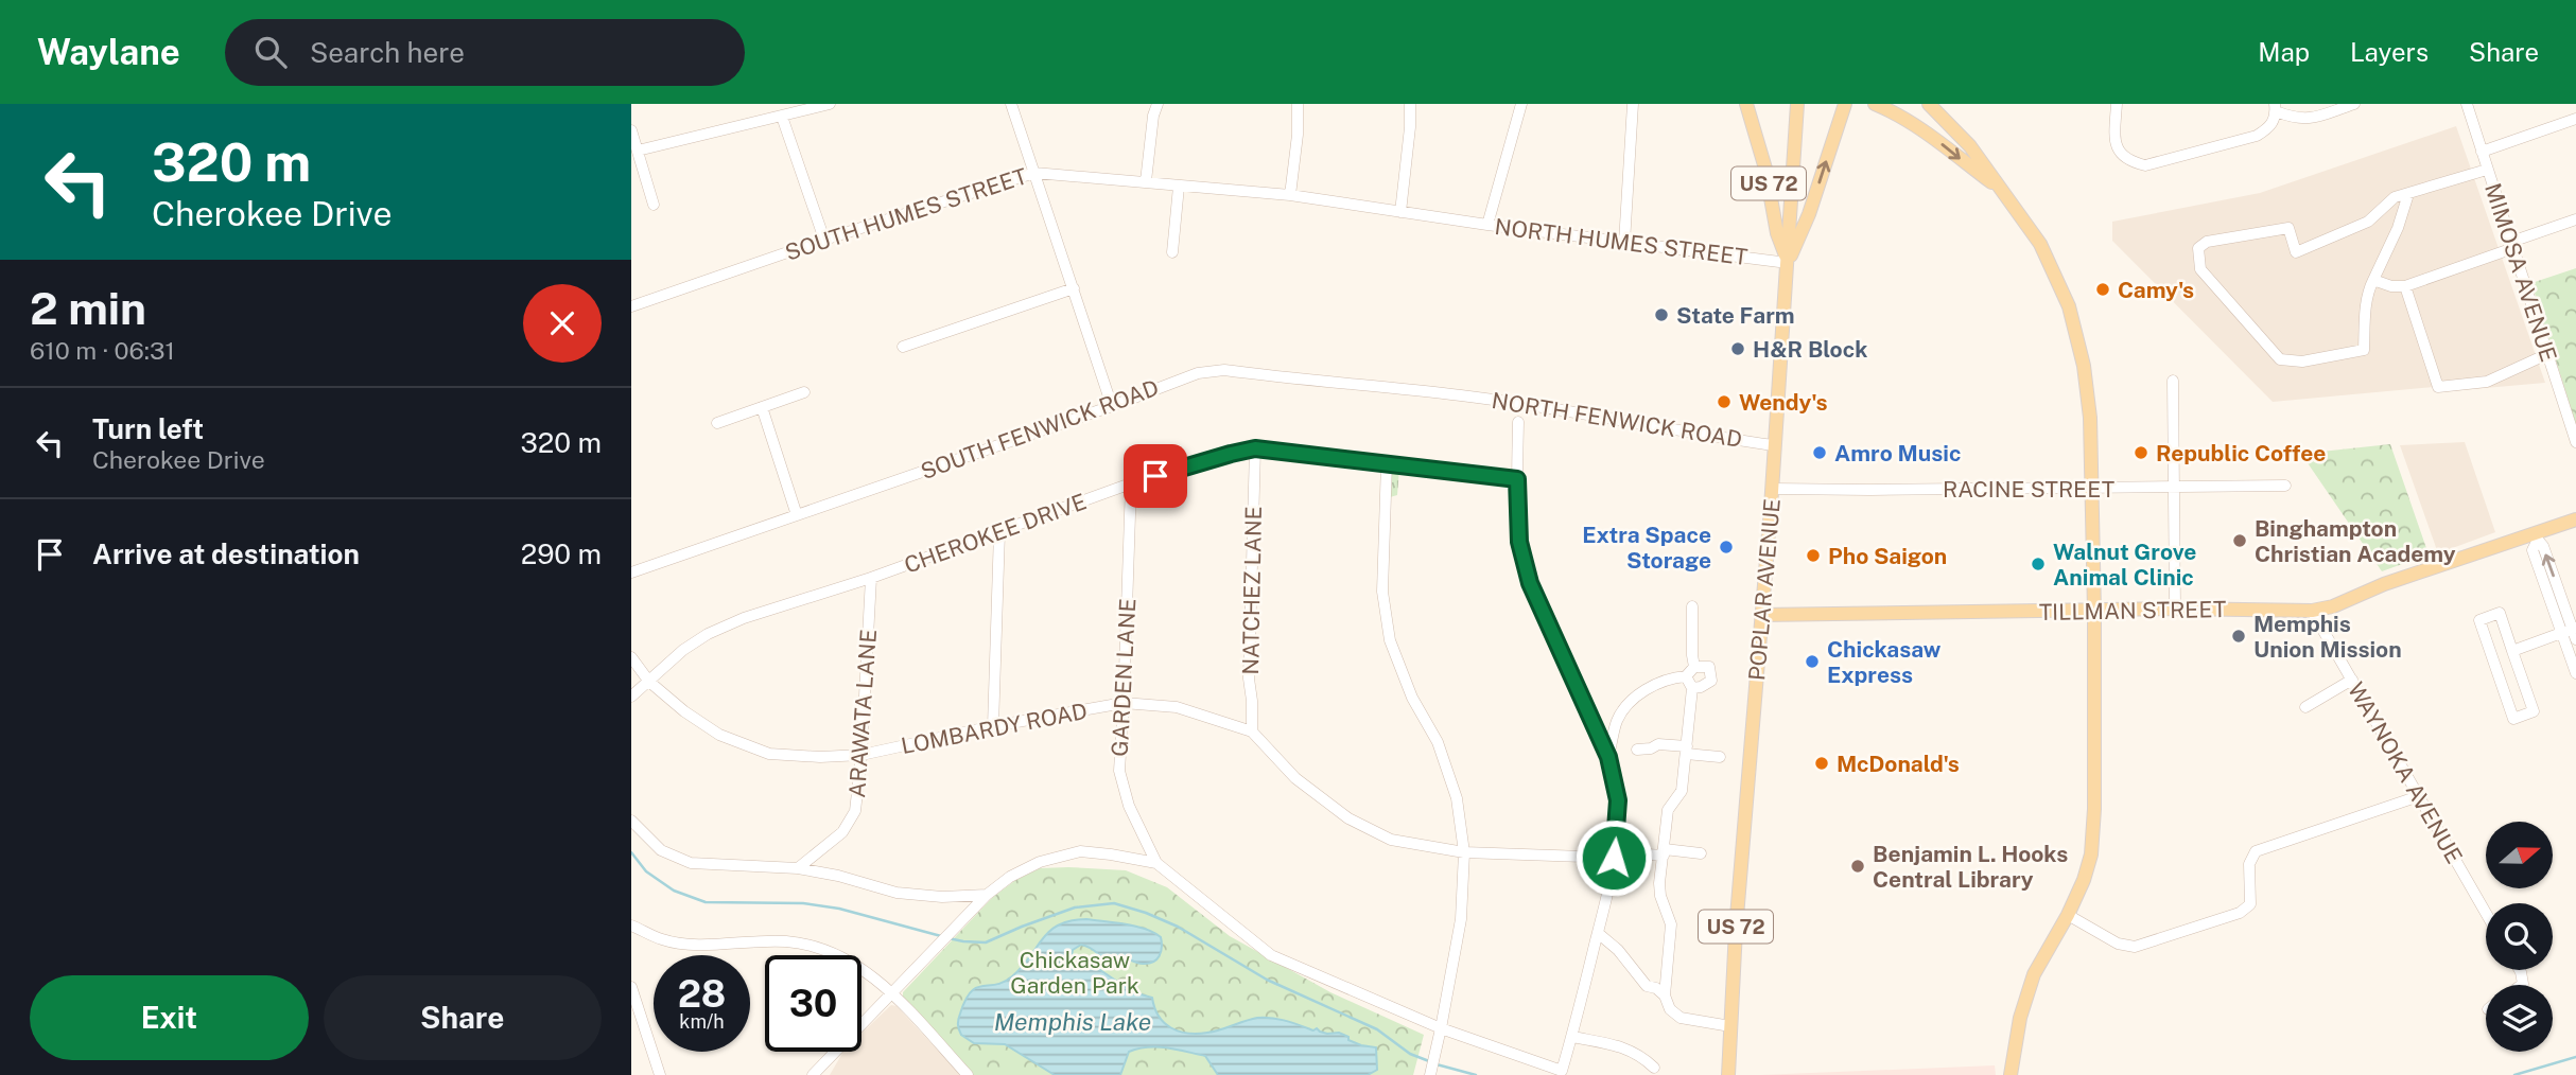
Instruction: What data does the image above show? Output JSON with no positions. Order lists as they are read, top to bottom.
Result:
{
  "streets": {
    "main road": ["US 72", "POPLAR AVENUE", "TILLMAN STREET"],
    "street": [
      "SOUTH HUMES STREET",
      "NORTH HUMES STREET",
      "MIMOSA AVENUE",
      "NORTH FENWICK ROAD",
      "SOUTH FENWICK ROAD",
      "RACINE STREET",
      "CHEROKEE DRIVE",
      "NATCHEZ LANE",
      "GARDEN LANE",
      "ARAWATA LANE",
      "LOMBARDY ROAD",
      "WAYNOKA AVENUE"
    ]
  },
  "crossings": [
    ["US 72", "NORTH HUMES STREET"],
    ["US 72", "POPLAR AVENUE"],
    ["SOUTH HUMES STREET", "NORTH HUMES STREET"],
    ["NORTH HUMES STREET", "POPLAR AVENUE"],
    ["NORTH FENWICK ROAD", "SOUTH FENWICK ROAD"],
    ["NORTH FENWICK ROAD", "POPLAR AVENUE"],
    ["RACINE STREET", "POPLAR AVENUE"],
    ["CHEROKEE DRIVE", "NATCHEZ LANE"],
    ["CHEROKEE DRIVE", "GARDEN LANE"],
    ["CHEROKEE DRIVE", "ARAWATA LANE"],
    ["CHEROKEE DRIVE", "LOMBARDY ROAD"],
    ["POPLAR AVENUE", "TILLMAN STREET"],
    ["NATCHEZ LANE", "LOMBARDY ROAD"],
    ["TILLMAN STREET", "WAYNOKA AVENUE"],
    ["GARDEN LANE", "LOMBARDY ROAD"],
    ["ARAWATA LANE", "LOMBARDY ROAD"]
  ],
  "water": ["Memphis Lake"],
  "parks": ["Chickasaw Garden Park"],
  "places": [
    "Camy's",
    "State Farm",
    "H&R Block",
    "Wendy's",
    "Amro Music",
    "Republic Coffee",
    "Binghampton Christian Academy",
    "Extra Space Storage",
    "Pho Saigon",
    "Walnut Grove Animal Clinic",
    "Memphis Union Mission",
    "Chickasaw Express",
    "McDonald's",
    "Benjamin L. Hooks Central Library"
  ],
  "north": "right",
  "page": {
    "header": "Waylane",
    "search": "Search here",
    "nav": ["Map", "Layers", "Share"],
    "turn": ["320 m", "Cherokee Drive"],
    "heading": ["2 min", "610 m · 06:31"],
    "list": [
      {
        "name": "Turn left",
        "note": "Cherokee Drive",
        "value": "320 m"
      },
      {
        "name": "Arrive at destination",
        "value": "290 m"
      }
    ],
    "speed": "28 km/h",
    "limit": "30",
    "buttons": ["Exit", "Share"]
  }
}
